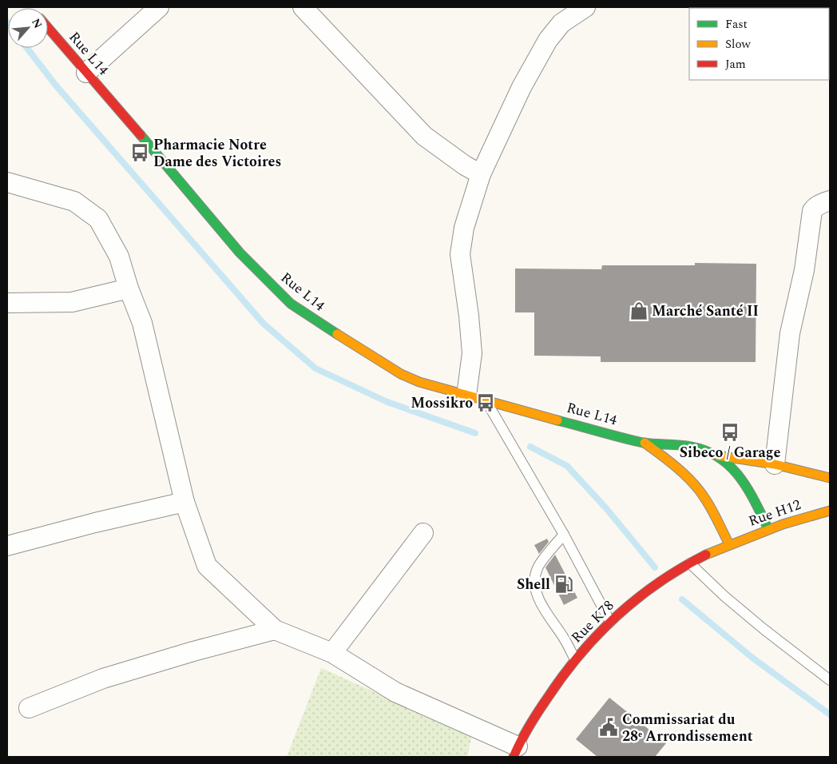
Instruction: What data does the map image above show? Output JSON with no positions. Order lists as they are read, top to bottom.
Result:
{
  "streets": {
    "street": ["Rue L14", "Rue H12", "Rue K78"]
  },
  "crossings": [
    ["Rue L14", "Rue H12"],
    ["Rue L14", "Rue K78"],
    ["Rue H12", "Rue K78"]
  ],
  "places": {
    "bus stop": ["Pharmacie Notre Dame des Victoires", "Mossikro", "Sibeco / Garage"],
    "shop": ["Marché Santé II"],
    "fuel station": ["Shell"],
    "public building": ["Commissariat du 28ᵉ Arrondissement"]
  },
  "legend": ["Fast", "Slow", "Jam"],
  "north": "top right"
}
